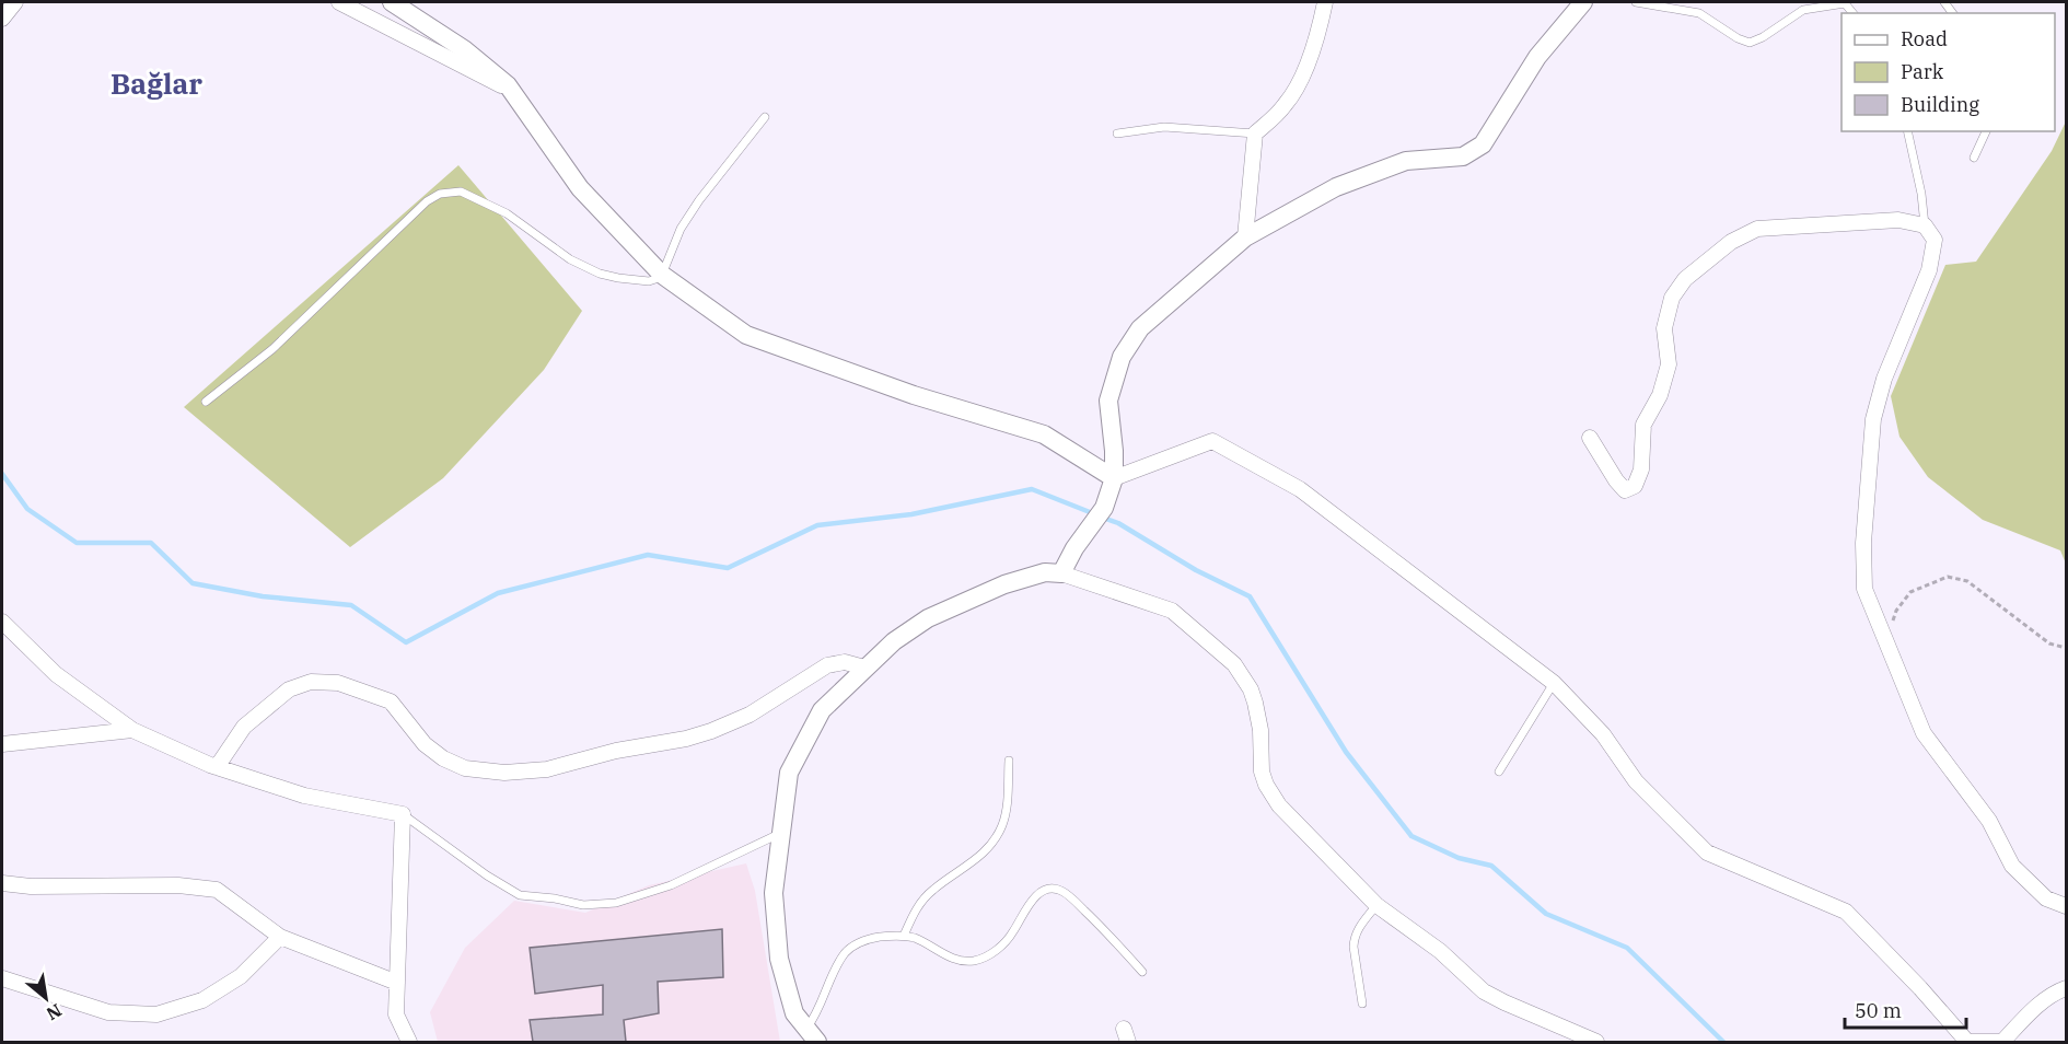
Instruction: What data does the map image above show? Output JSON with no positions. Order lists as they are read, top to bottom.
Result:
{
  "districts": ["Bağlar"],
  "legend": ["Road", "Park", "Building"],
  "scale_bar": "50 m",
  "north": "bottom right"
}
